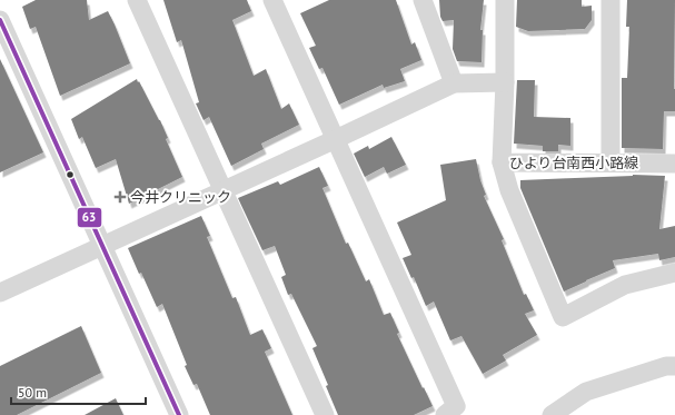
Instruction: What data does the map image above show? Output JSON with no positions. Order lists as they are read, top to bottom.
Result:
{
  "streets": {
    "street": ["ひより台南西小路線"]
  },
  "places": {
    "health": ["今井クリニック"]
  },
  "lines": ["transit line 63"],
  "scale_bar": "50 m"
}
